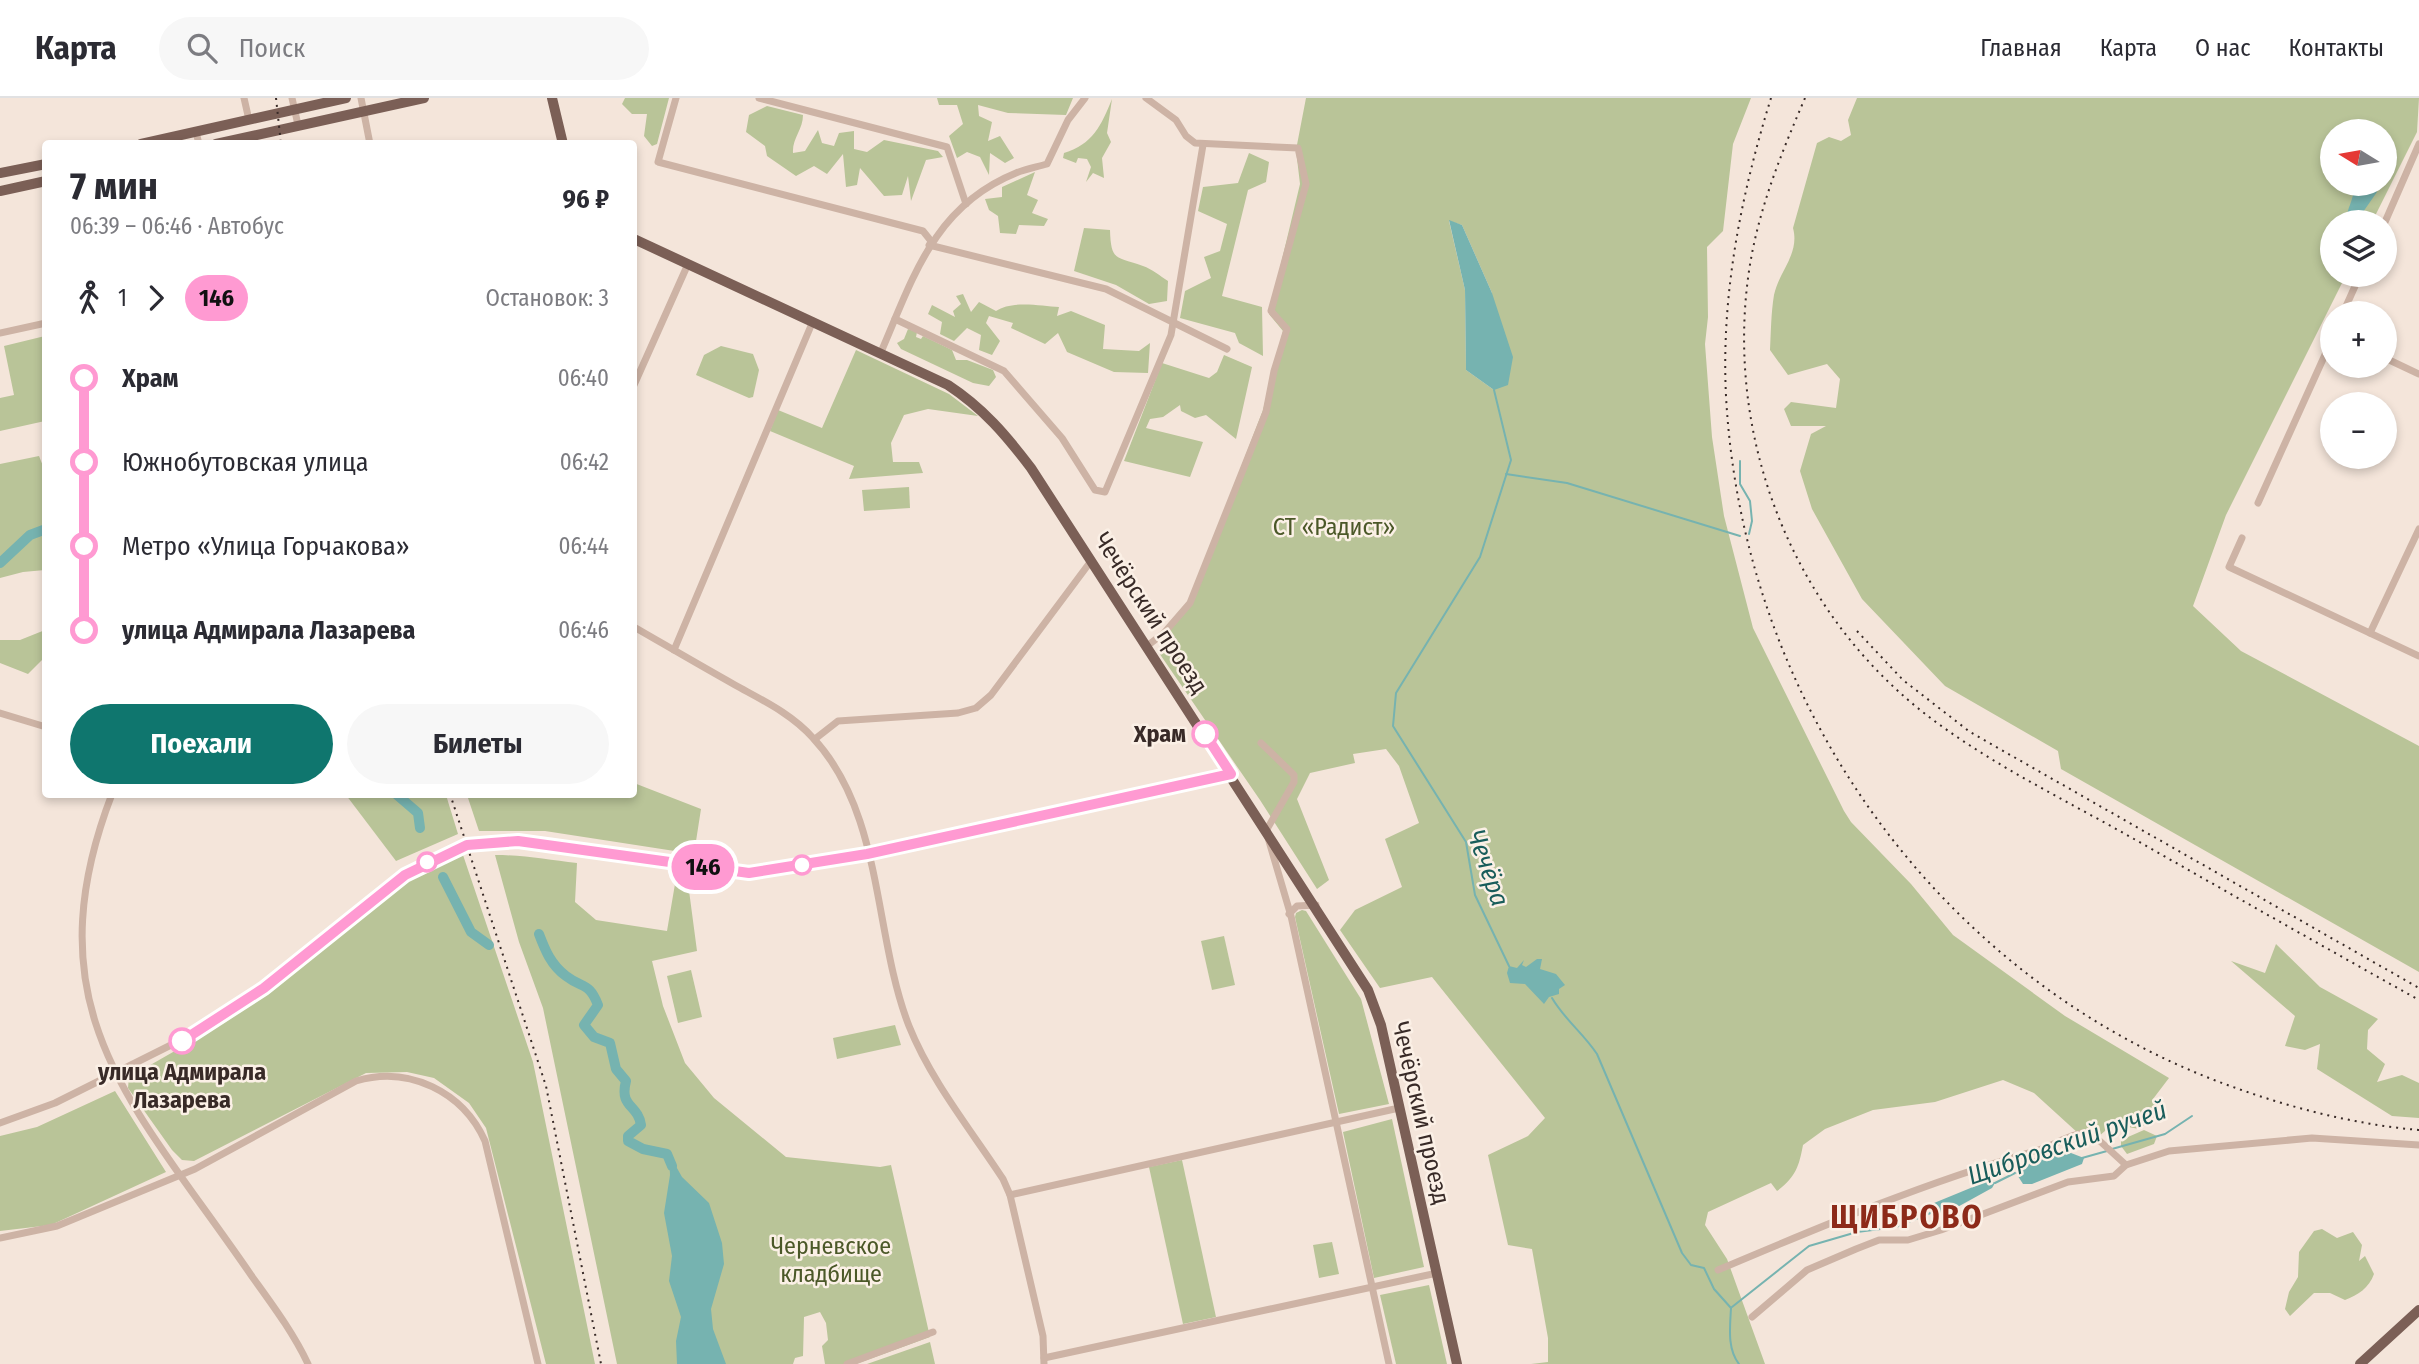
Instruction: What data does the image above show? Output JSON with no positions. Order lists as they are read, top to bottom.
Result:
{
  "streets": {
    "main road": ["Чечёрский проезд"]
  },
  "districts": ["ЩИБРОВО"],
  "water": ["Чечёра", "Щибровский ручей"],
  "parks": ["СТ «Радист»", "Черневское кладбище"],
  "places": ["Храм", "улица Адмирала Лазарева"],
  "lines": ["bus line 146"],
  "north": "left",
  "page": {
    "header": "Карта",
    "search": "Поиск",
    "nav": [
      "Главная",
      "Карта",
      "О нас",
      "Контакты"
    ],
    "on_map": "146",
    "map_buttons": ["+", "−"],
    "heading": ["7 мин", "06:39 – 06:46 · Автобус", "96 ₽"],
    "legs": ["1", "146", "Остановок: 3"],
    "list": [
      {
        "name": "Храм",
        "value": "06:40"
      },
      {
        "name": "Южнобутовская улица",
        "value": "06:42"
      },
      {
        "name": "Метро «Улица Горчакова»",
        "value": "06:44"
      },
      {
        "name": "улица Адмирала Лазарева",
        "value": "06:46"
      }
    ],
    "buttons": ["Поехали", "Билеты"]
  }
}
